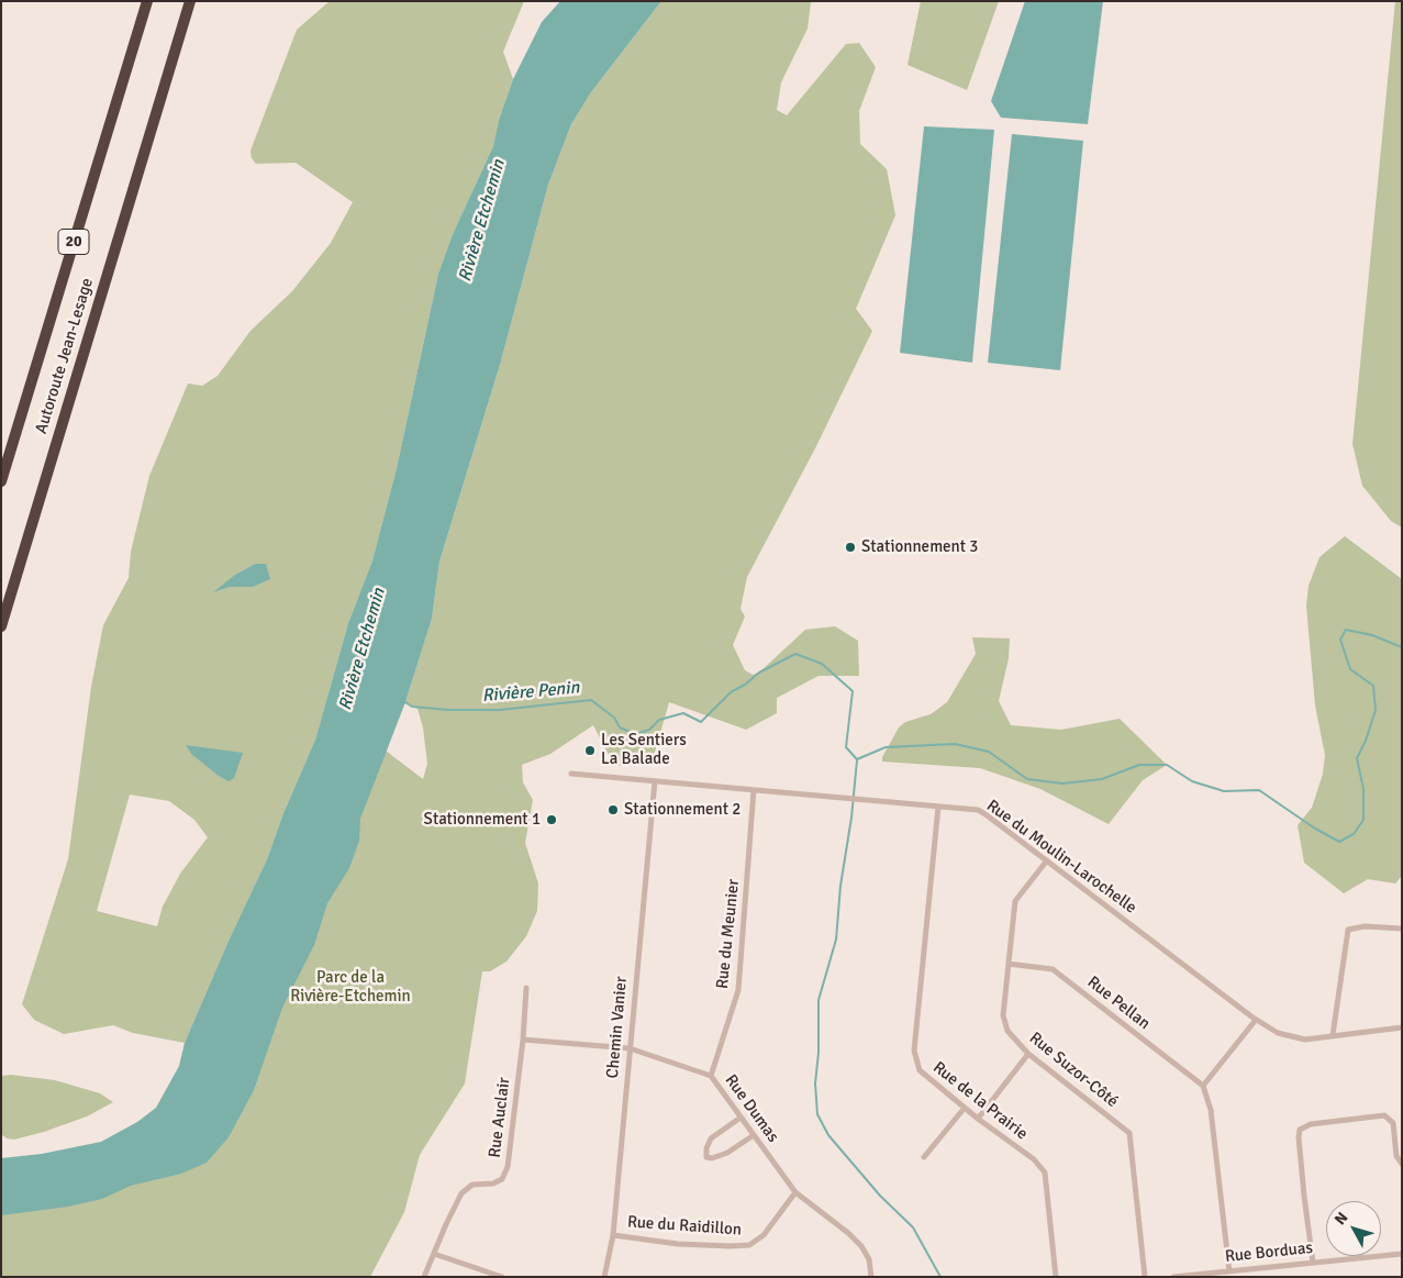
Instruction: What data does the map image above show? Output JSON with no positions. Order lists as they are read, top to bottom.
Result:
{
  "streets": {
    "highway": ["20", "Autoroute Jean-Lesage"],
    "street": [
      "Rue du Moulin-Larochelle",
      "Rue du Meunier",
      "Rue Pellan",
      "Chemin Vanier",
      "Rue Suzor-Côté",
      "Rue de la Prairie",
      "Rue Dumas",
      "Rue Auclair",
      "Rue du Raidillon",
      "Rue Borduas"
    ]
  },
  "crossings": [
    ["Rue du Moulin-Larochelle", "Rue du Meunier"],
    ["Rue du Moulin-Larochelle", "Chemin Vanier"],
    ["Rue du Moulin-Larochelle", "Rue Suzor-Côté"],
    ["Rue du Moulin-Larochelle", "Rue de la Prairie"],
    ["Rue du Meunier", "Rue Dumas"],
    ["Rue Pellan", "Rue Suzor-Côté"],
    ["Chemin Vanier", "Rue Dumas"],
    ["Chemin Vanier", "Rue du Raidillon"],
    ["Rue Dumas", "Rue Auclair"],
    ["Rue Dumas", "Rue du Raidillon"]
  ],
  "water": ["Rivière Etchemin", "Rivière Penin"],
  "parks": ["Parc de la Rivière-Etchemin"],
  "places": [
    "Stationnement 3",
    "Les Sentiers La Balade",
    "Stationnement 2",
    "Stationnement 1"
  ],
  "north": "top left"
}
